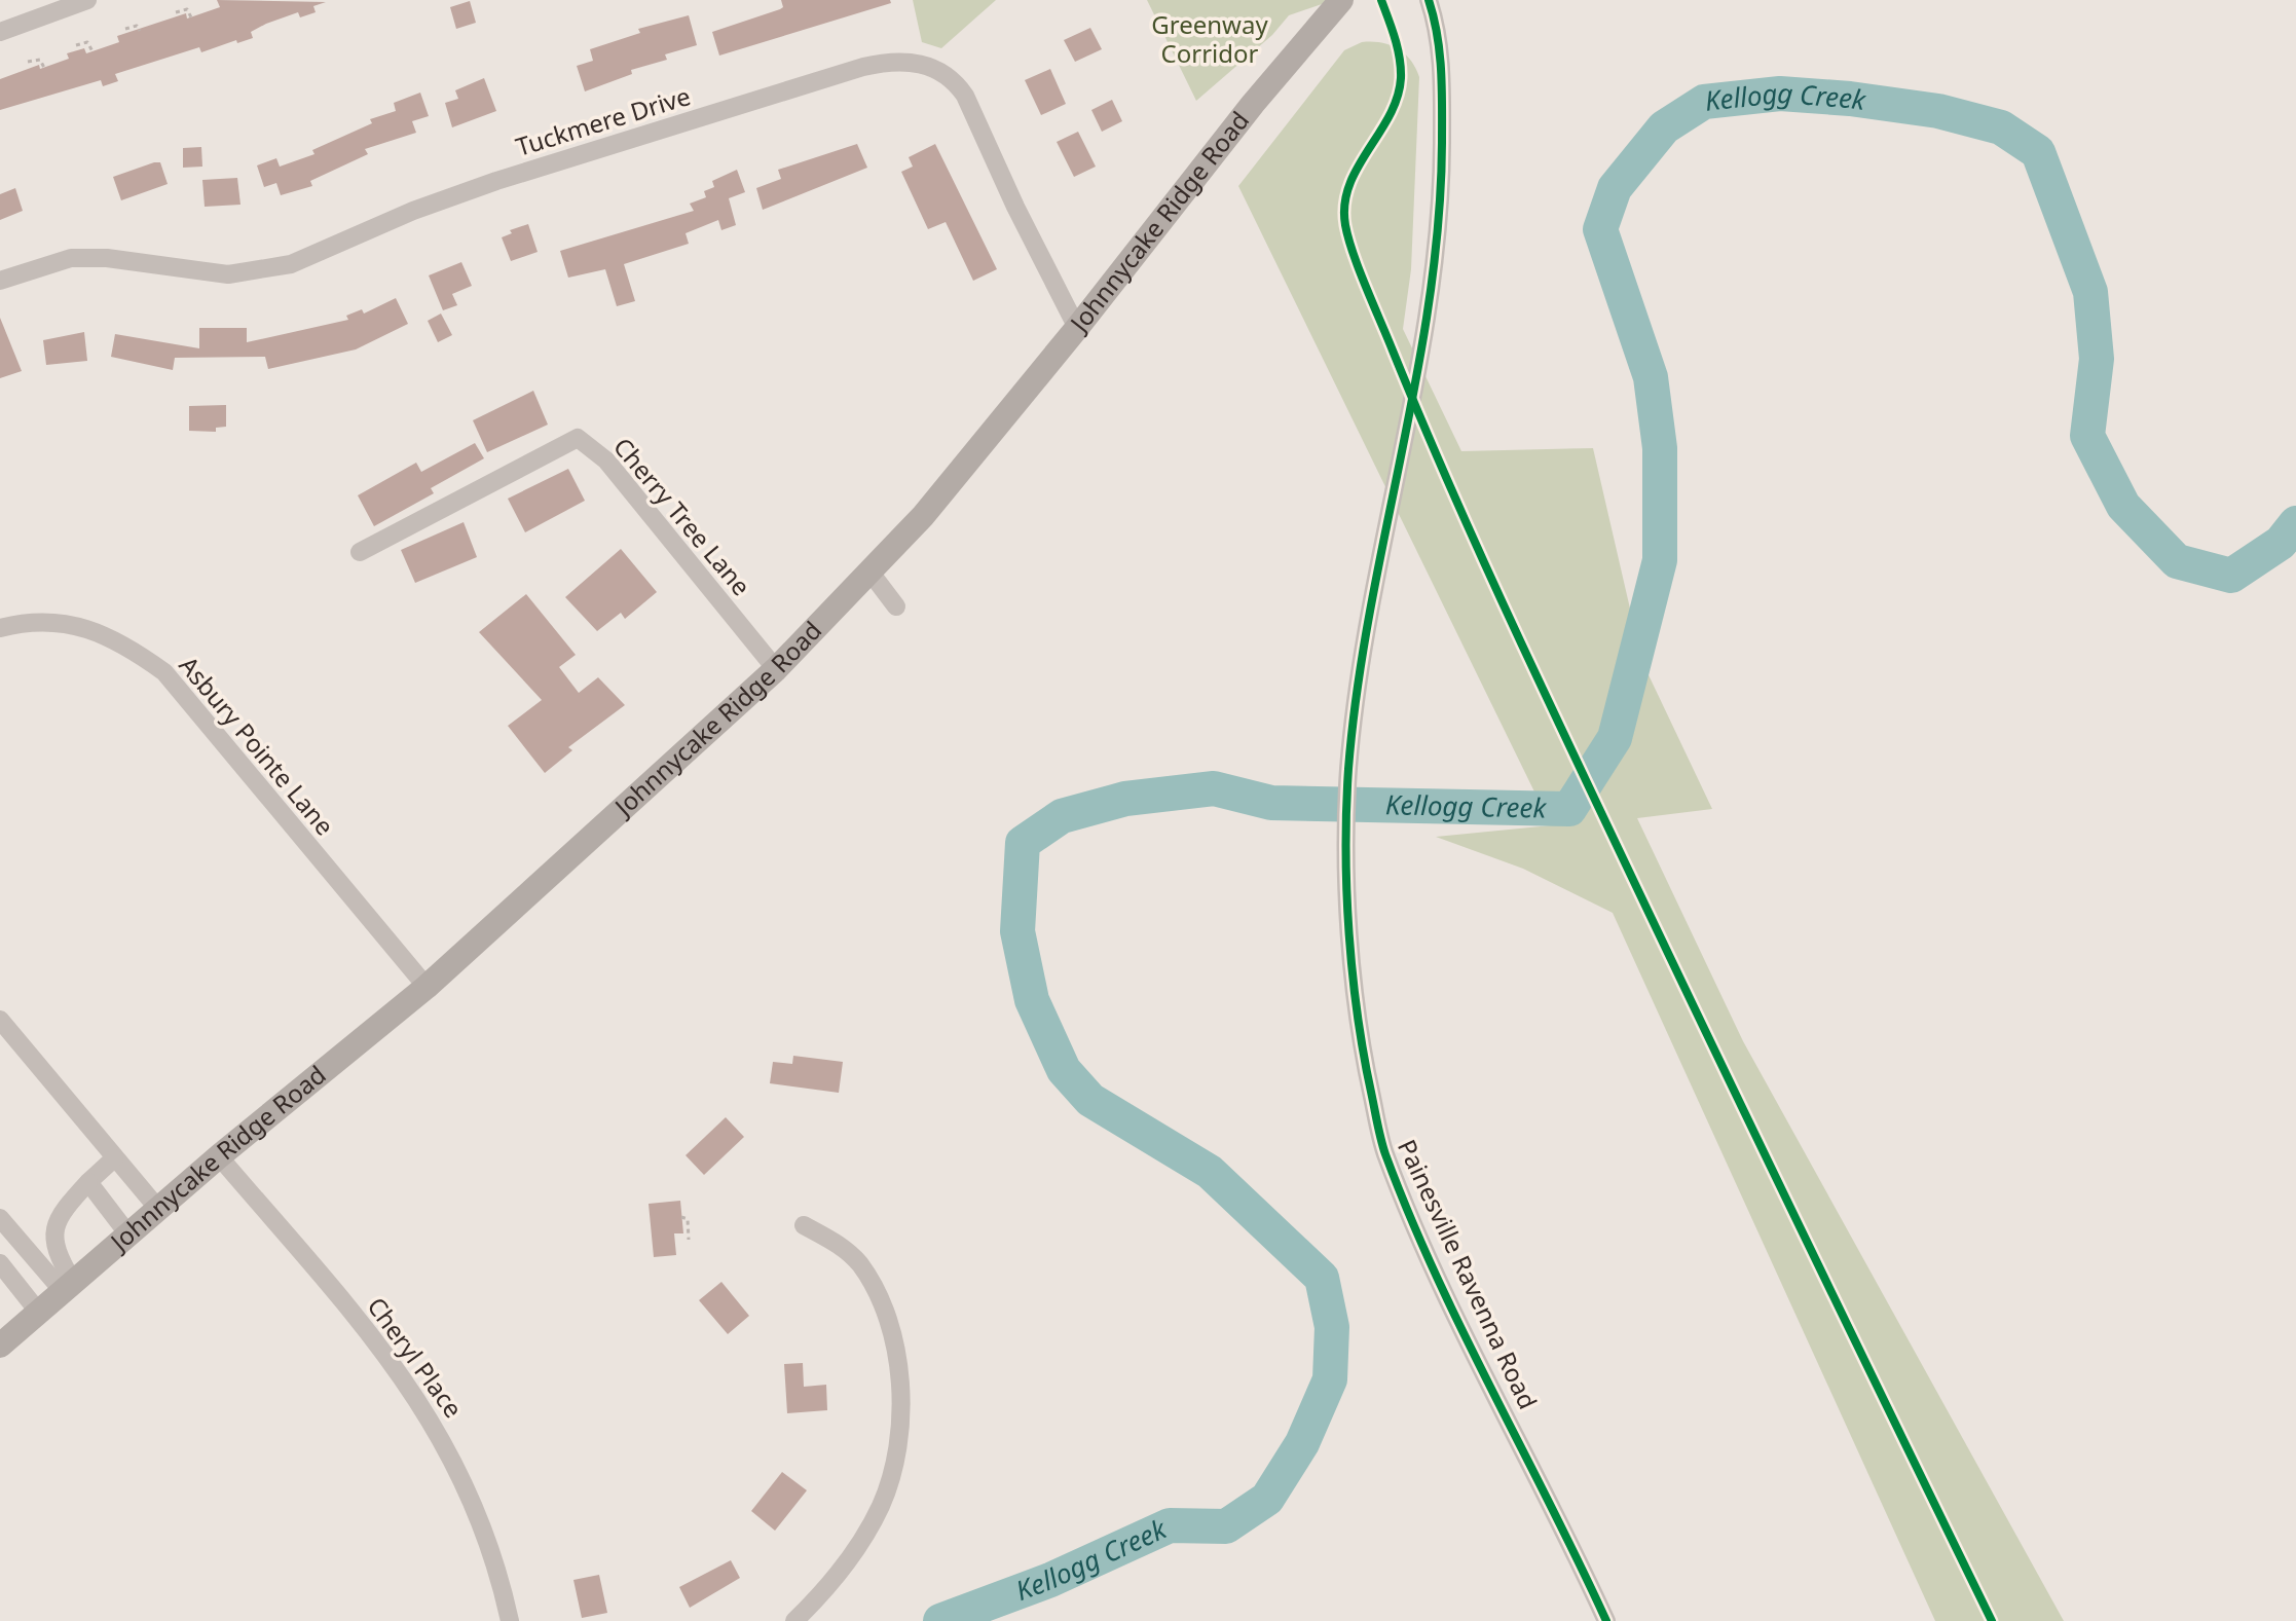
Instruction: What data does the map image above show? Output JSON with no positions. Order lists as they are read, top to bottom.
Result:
{
  "streets": {
    "main road": ["Johnnycake Ridge Road"],
    "street": [
      "Tuckmere Drive",
      "Cherry Tree Lane",
      "Asbury Pointe Lane",
      "Painesville Ravenna Road",
      "Cheryl Place"
    ]
  },
  "crossings": [
    ["Tuckmere Drive", "Johnnycake Ridge Road"],
    ["Johnnycake Ridge Road", "Cherry Tree Lane"],
    ["Johnnycake Ridge Road", "Asbury Pointe Lane"],
    ["Johnnycake Ridge Road", "Cheryl Place"]
  ],
  "water": ["Kellogg Creek"],
  "parks": ["Greenway Corridor"]
}
